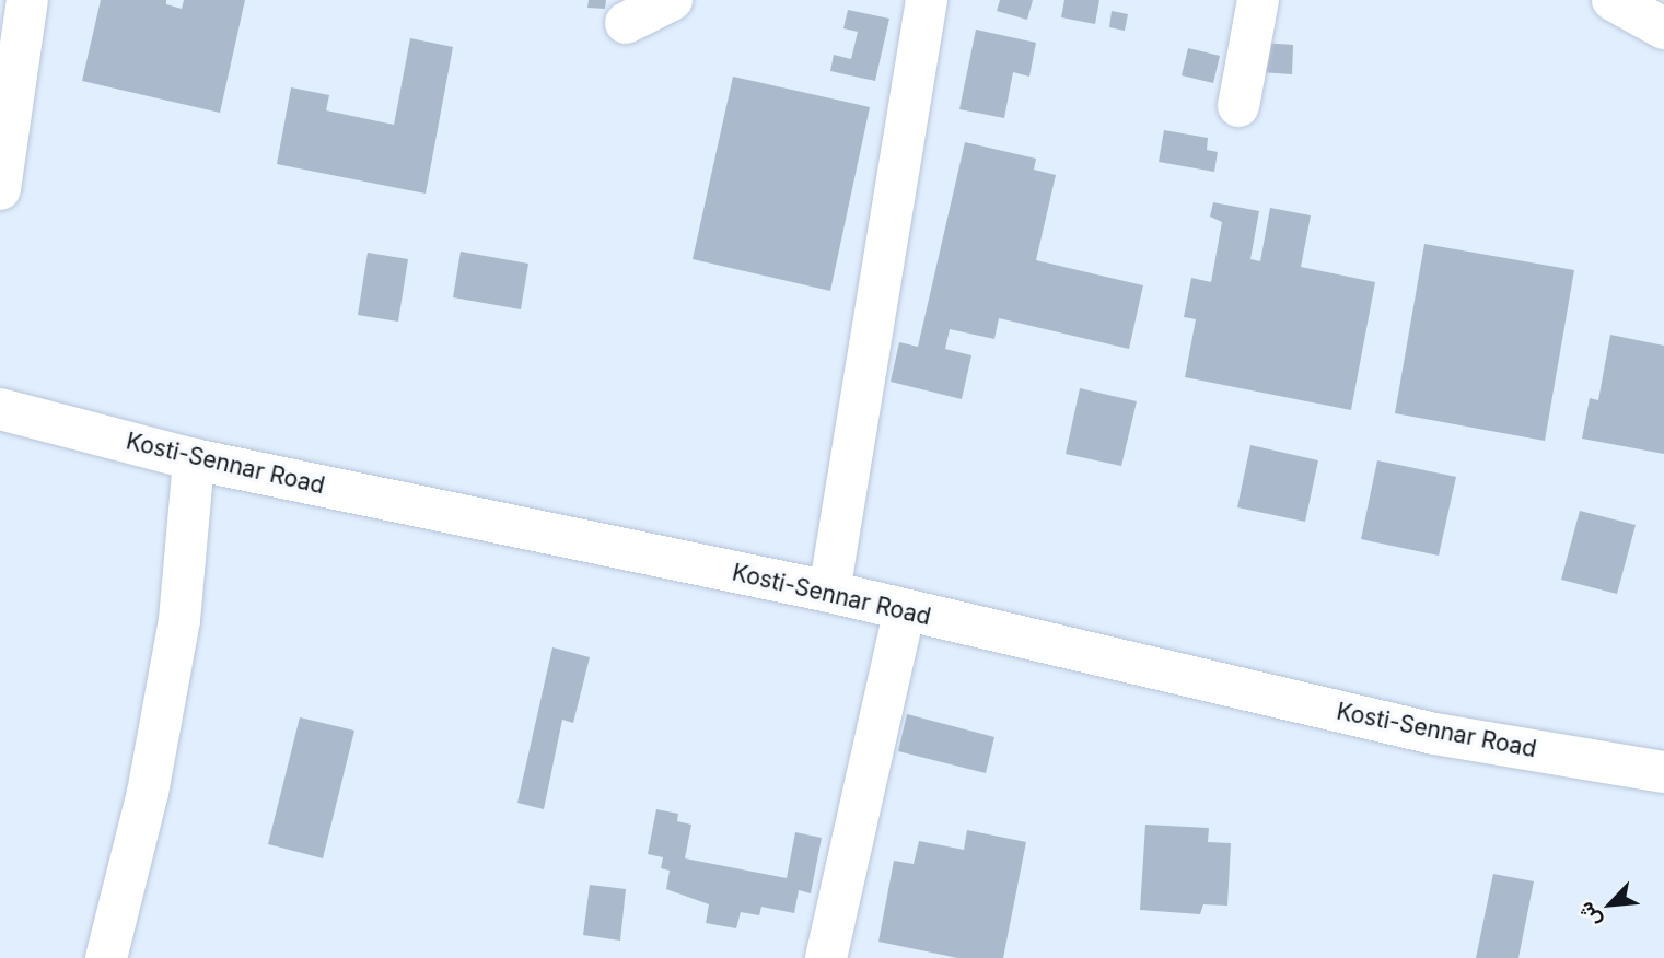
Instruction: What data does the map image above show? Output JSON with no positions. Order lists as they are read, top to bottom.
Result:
{
  "streets": {
    "main road": ["Kosti-Sennar Road"]
  },
  "north": "bottom left"
}
